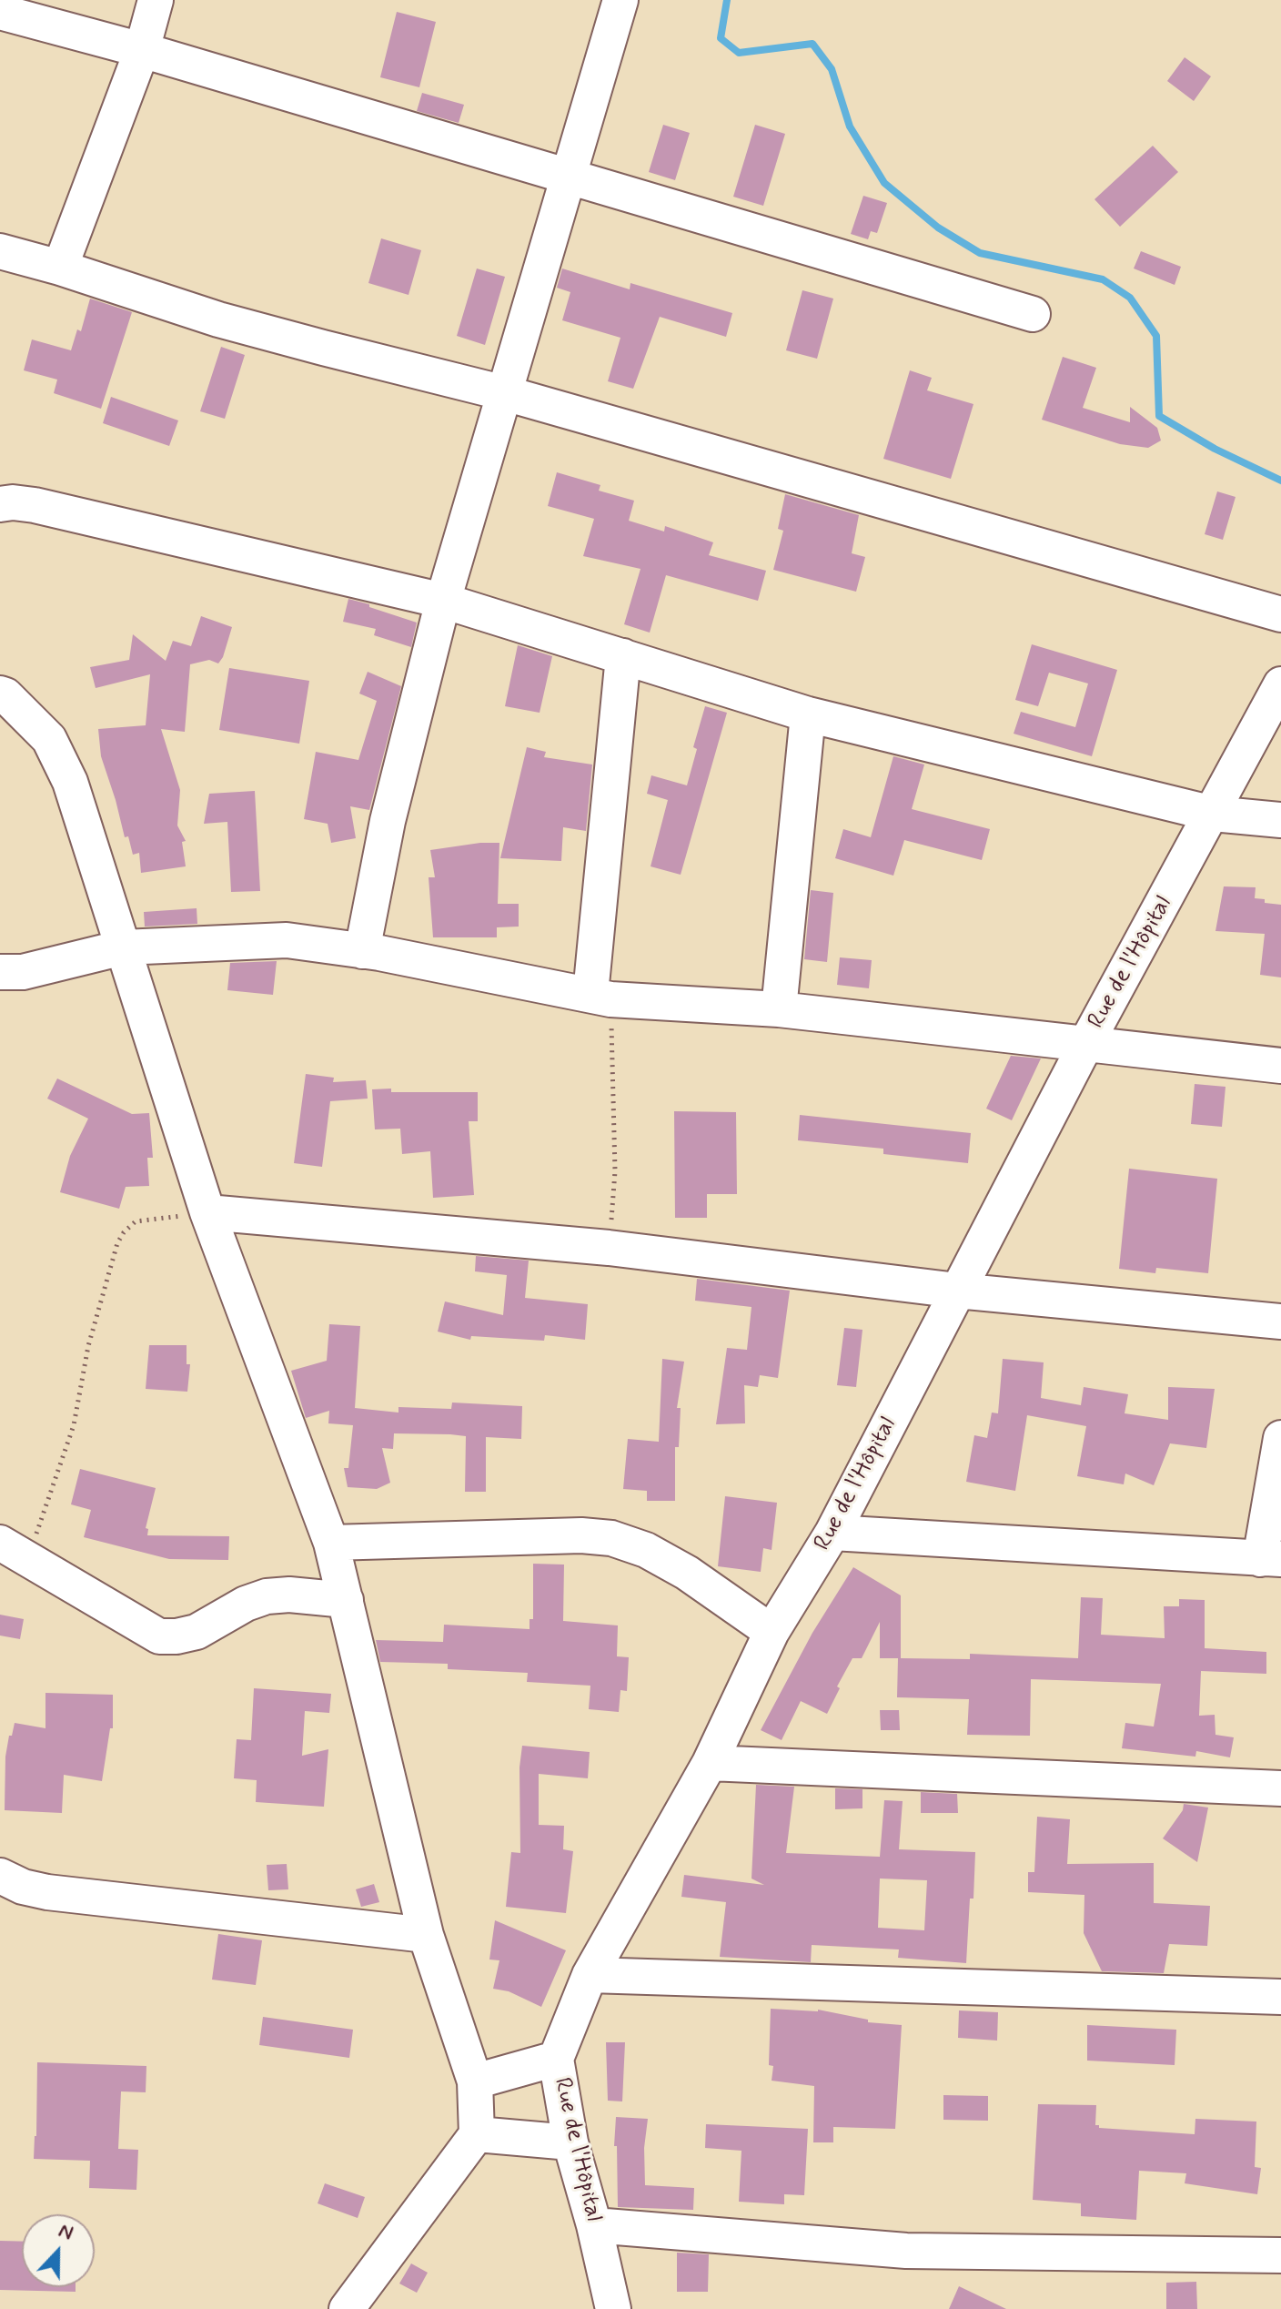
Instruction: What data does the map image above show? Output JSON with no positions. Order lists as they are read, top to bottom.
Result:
{
  "streets": {
    "street": ["Rue de l'Hôpital"]
  },
  "north": "top"
}
